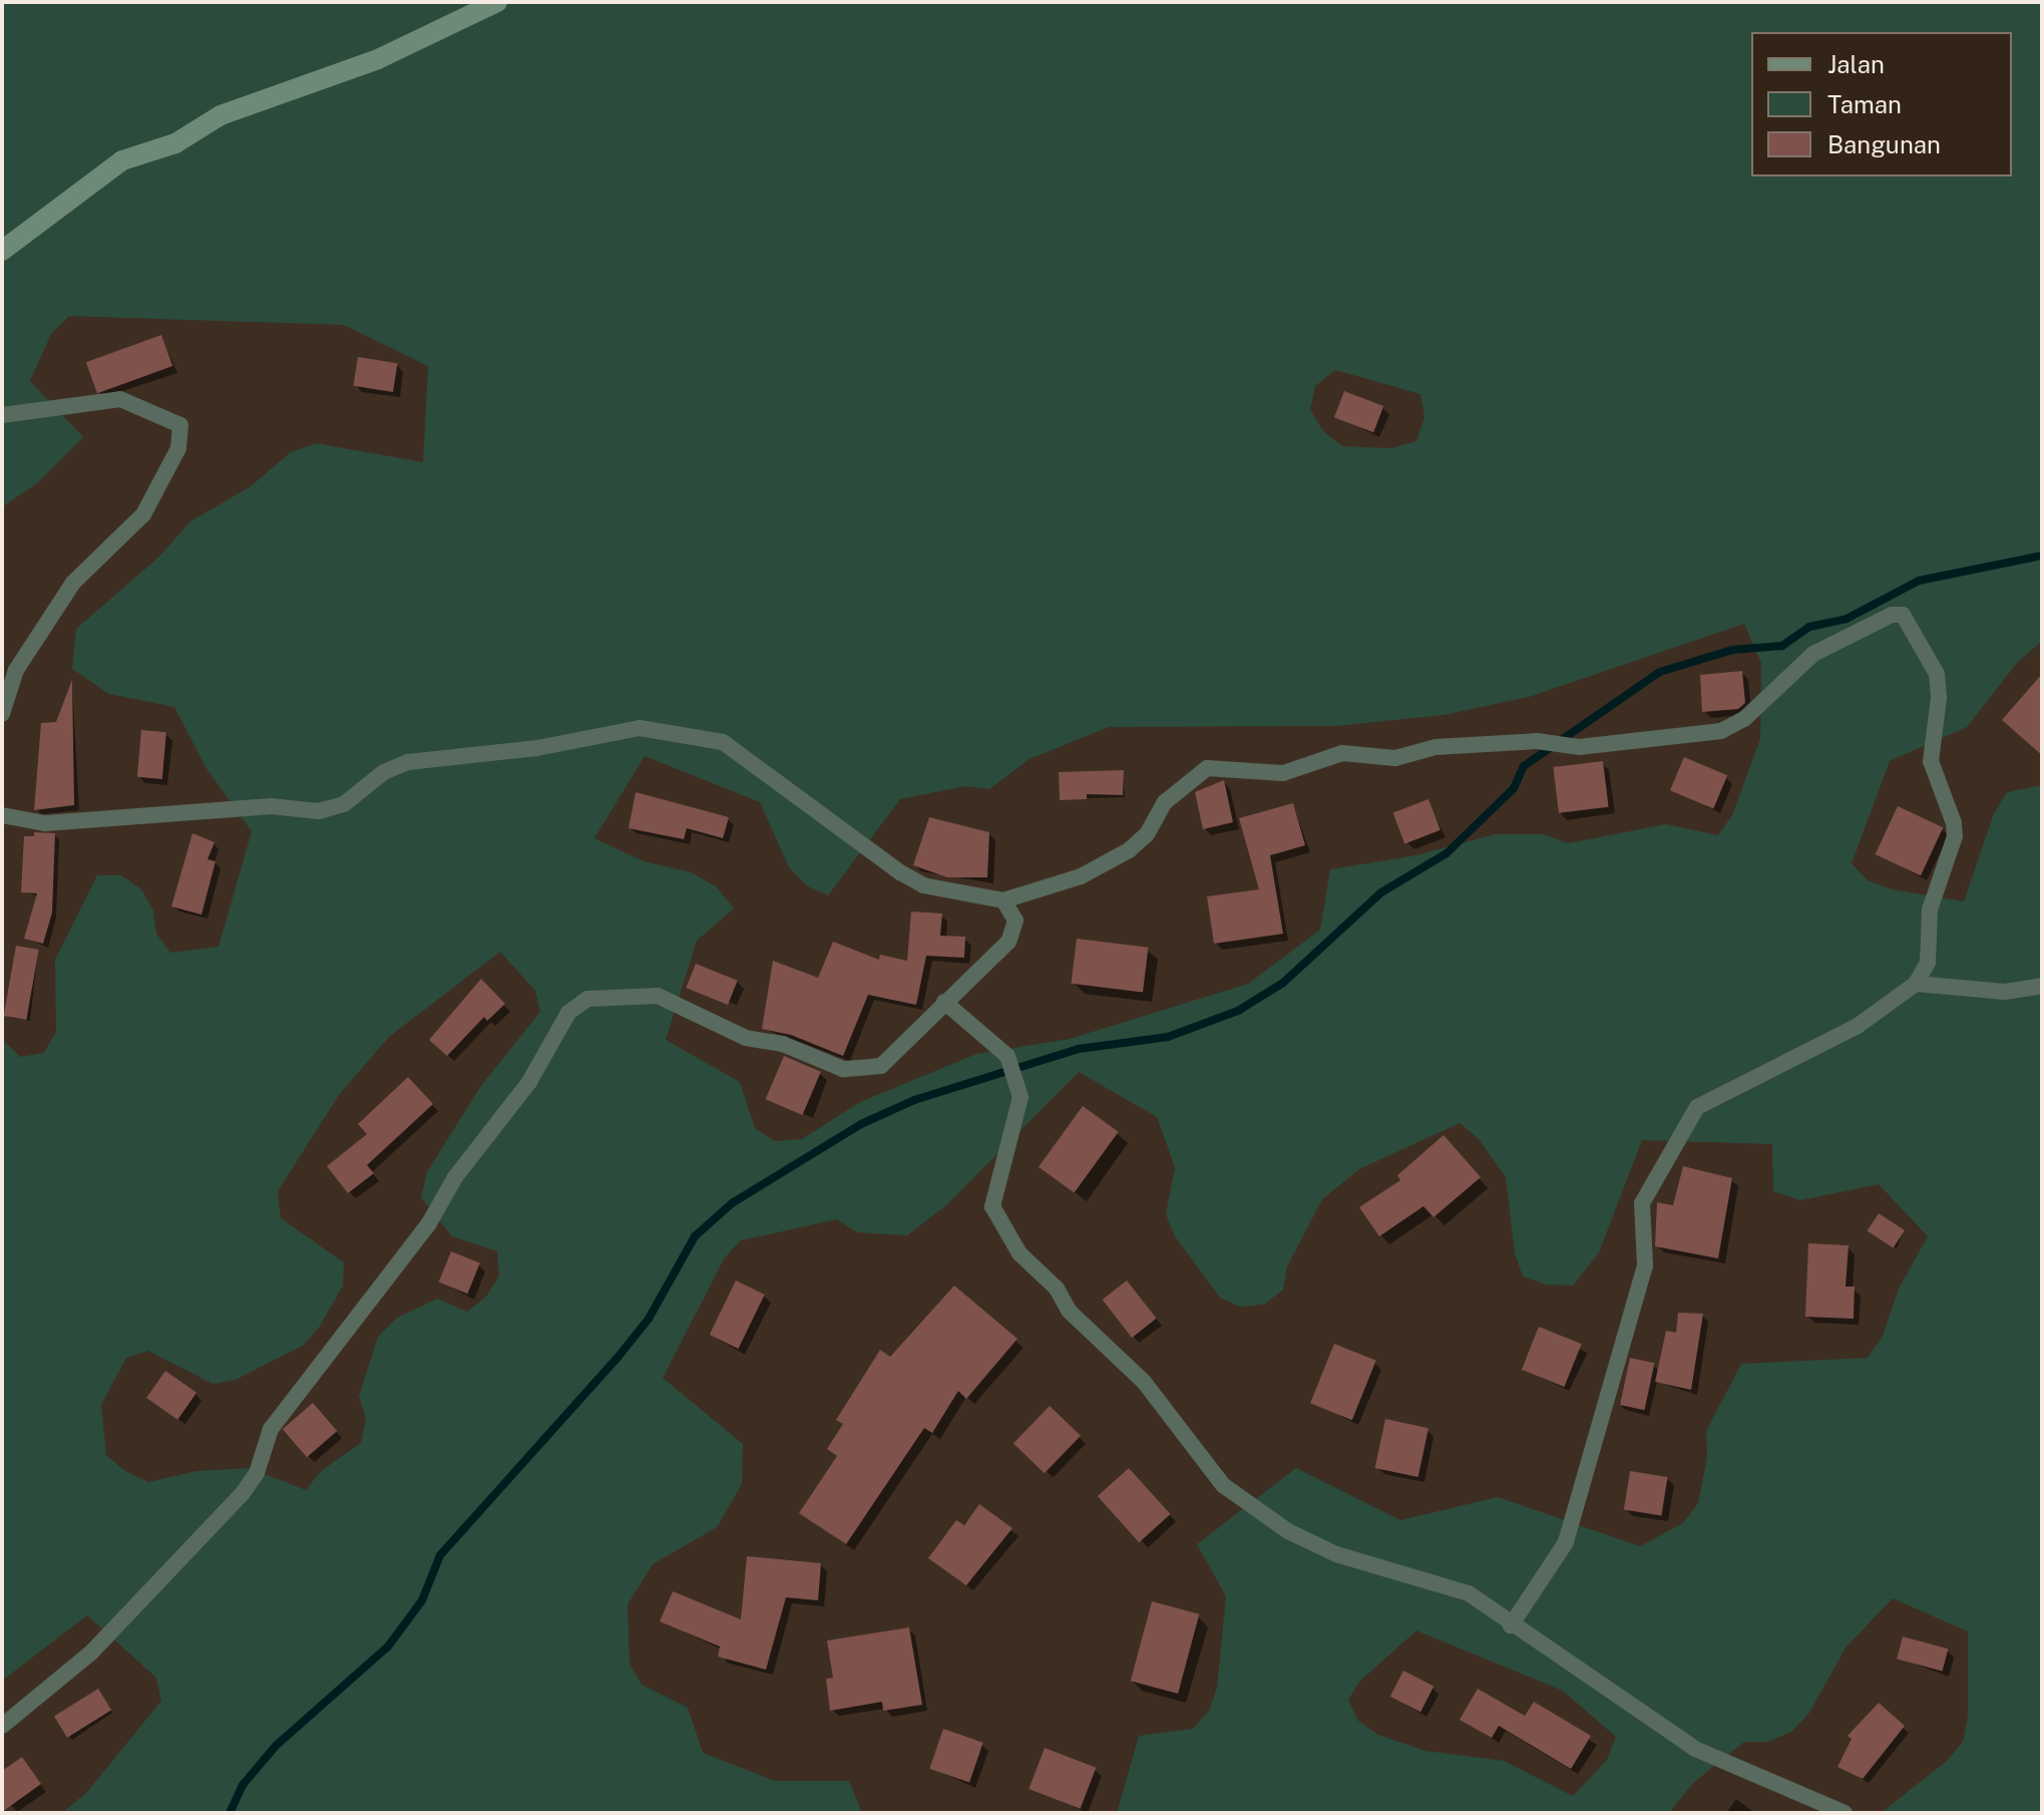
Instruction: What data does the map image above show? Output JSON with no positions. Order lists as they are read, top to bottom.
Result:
{
  "legend": ["Jalan", "Taman", "Bangunan"]
}
